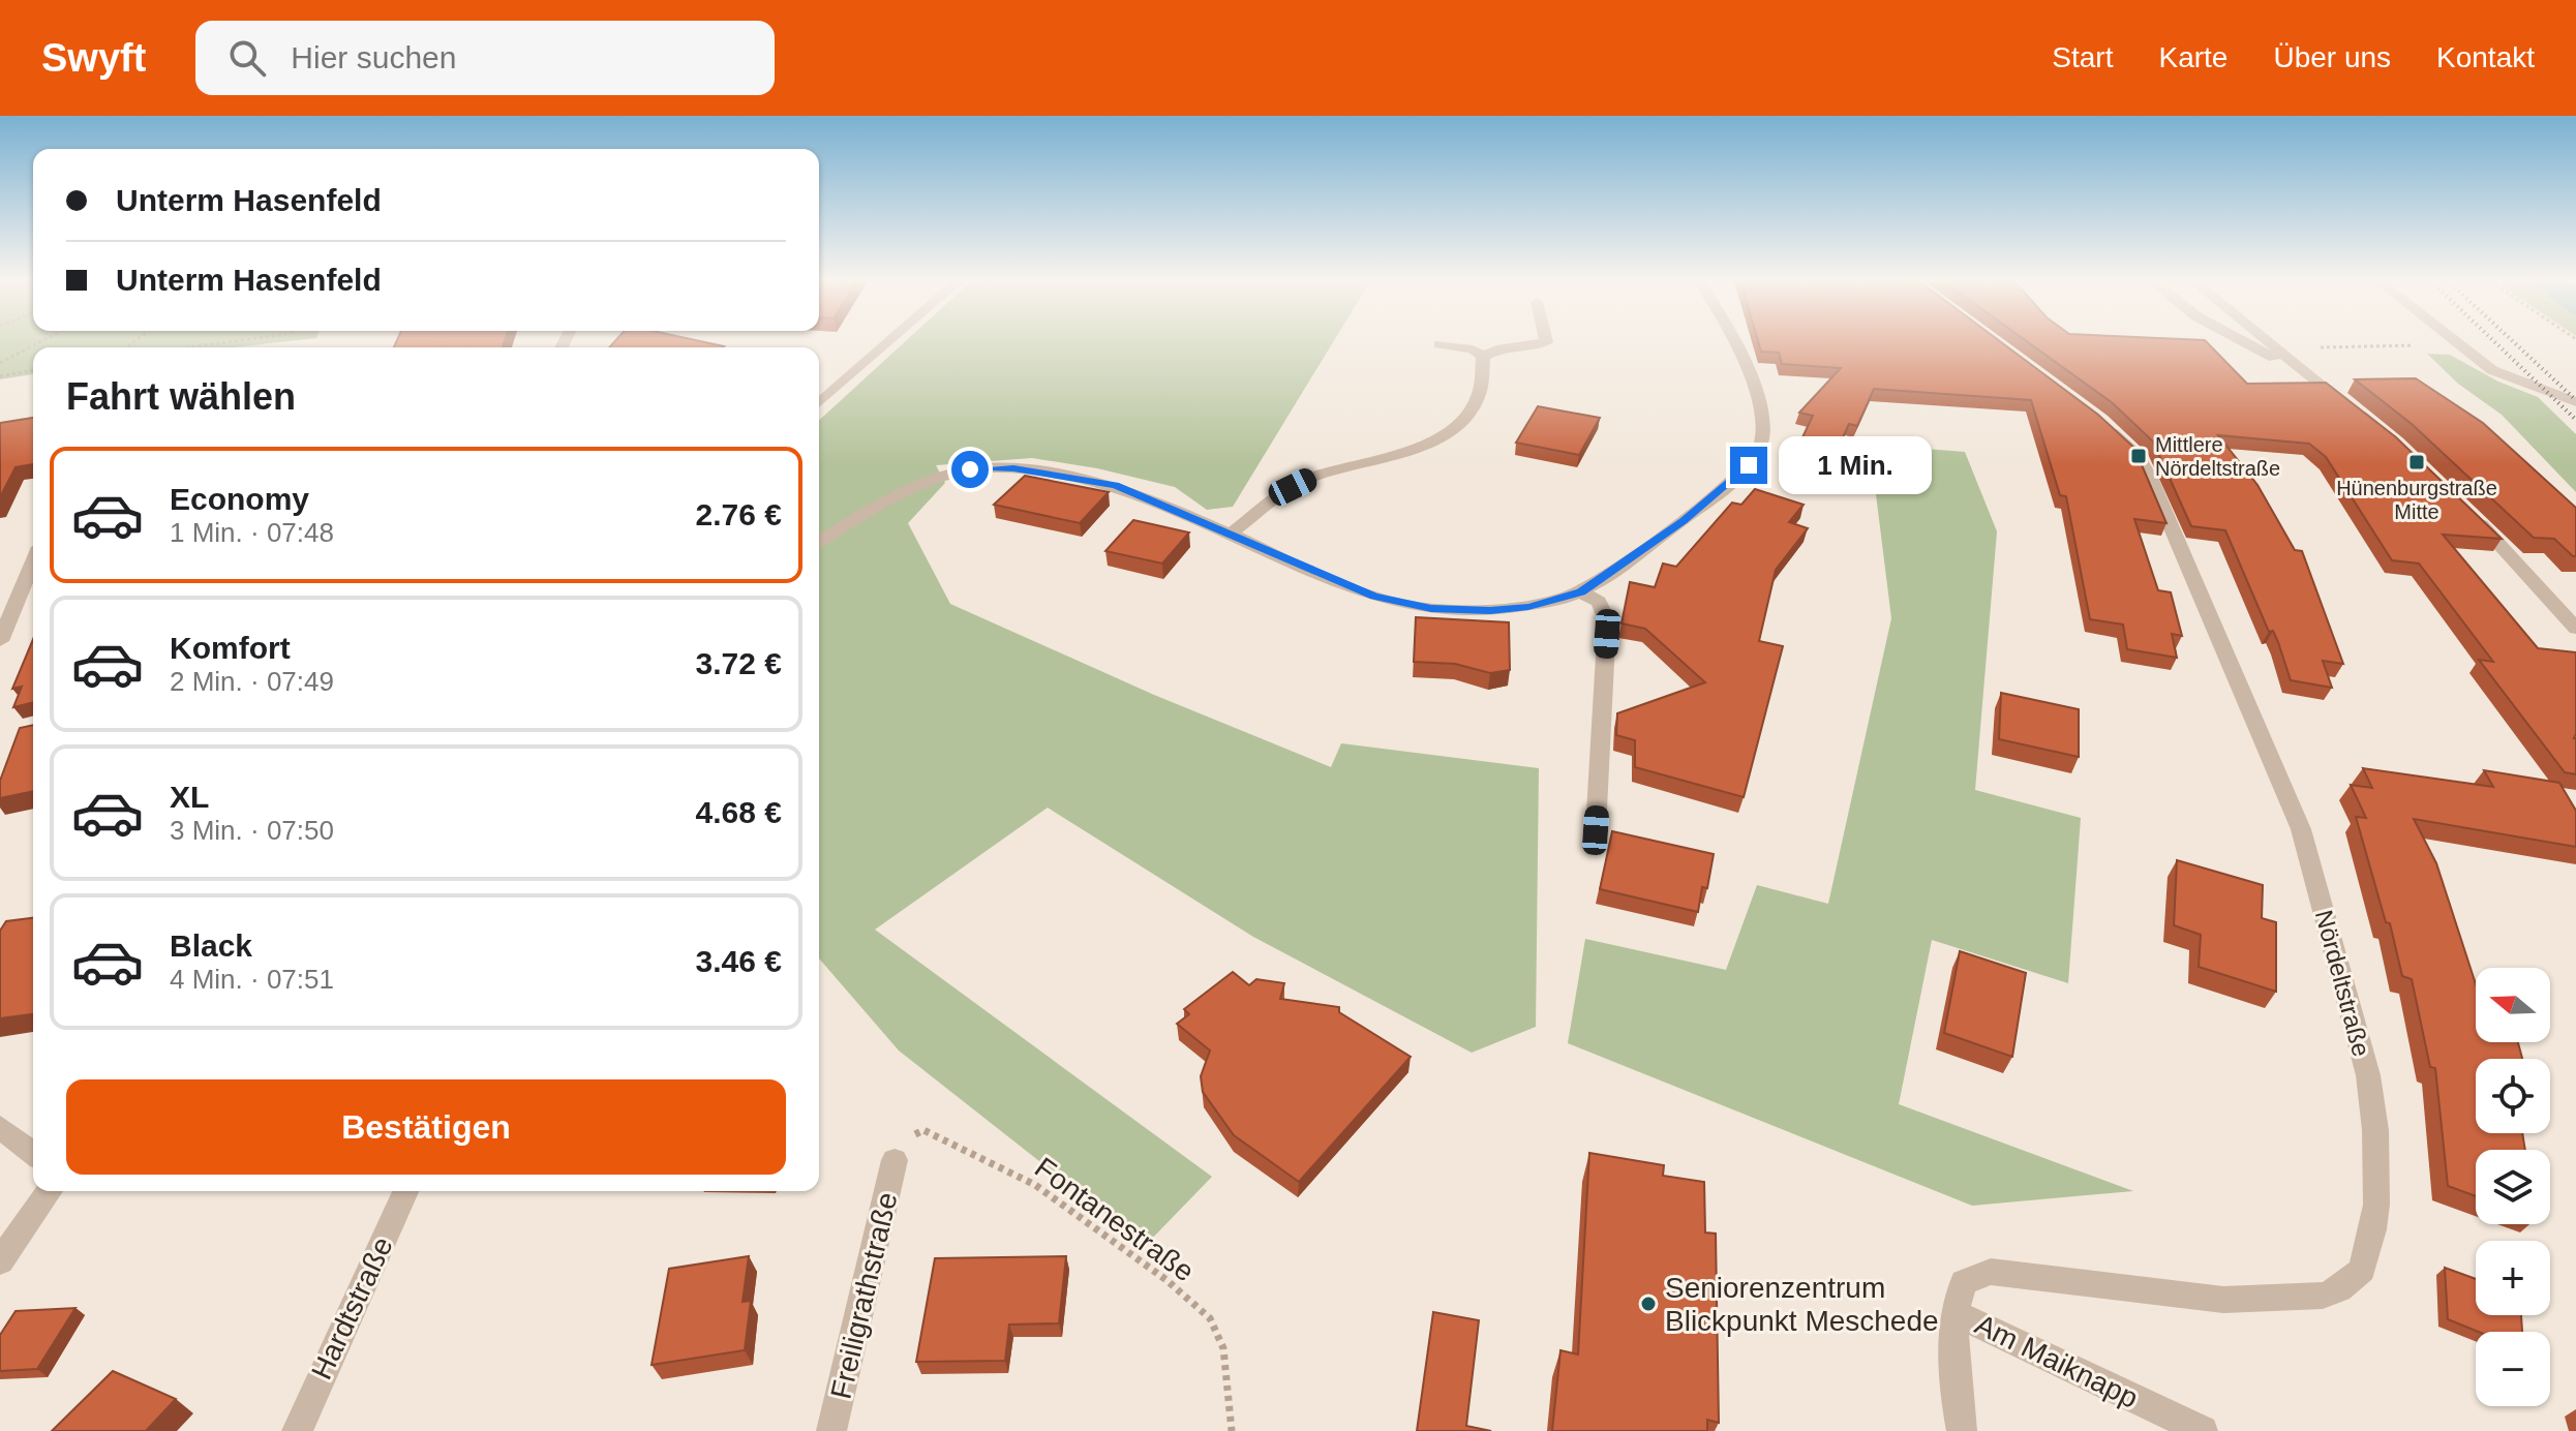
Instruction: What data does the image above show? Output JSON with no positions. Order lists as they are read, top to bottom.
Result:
{
  "streets": {
    "street": [
      "Nördeltstraße",
      "Freiligrathstraße",
      "Hardtstraße",
      "Am Maiknapp"
    ],
    "path": ["Fontanestraße"]
  },
  "crossings": [
    ["Nördeltstraße", "Am Maiknapp"],
    ["Fontanestraße", "Freiligrathstraße"]
  ],
  "places": {
    "transit": ["Mittlere Nördeltstraße", "Hünenburgstraße Mitte"],
    "other": ["Seniorenzentrum Blickpunkt Meschede"]
  },
  "north": "left",
  "page": {
    "header": "Swyft",
    "search": "Hier suchen",
    "nav": [
      "Start",
      "Karte",
      "Über uns",
      "Kontakt"
    ],
    "banner": ["Unterm Hasenfeld", "Unterm Hasenfeld"],
    "heading": "Fahrt wählen",
    "bubble": "1 Min.",
    "list": [
      {
        "name": "Economy",
        "note": "1 Min. · 07:48",
        "value": "2.76 €"
      },
      {
        "name": "Komfort",
        "note": "2 Min. · 07:49",
        "value": "3.72 €"
      },
      {
        "name": "XL",
        "note": "3 Min. · 07:50",
        "value": "4.68 €"
      },
      {
        "name": "Black",
        "note": "4 Min. · 07:51",
        "value": "3.46 €"
      }
    ],
    "map_buttons": ["+", "−"],
    "buttons": "Bestätigen"
  }
}
